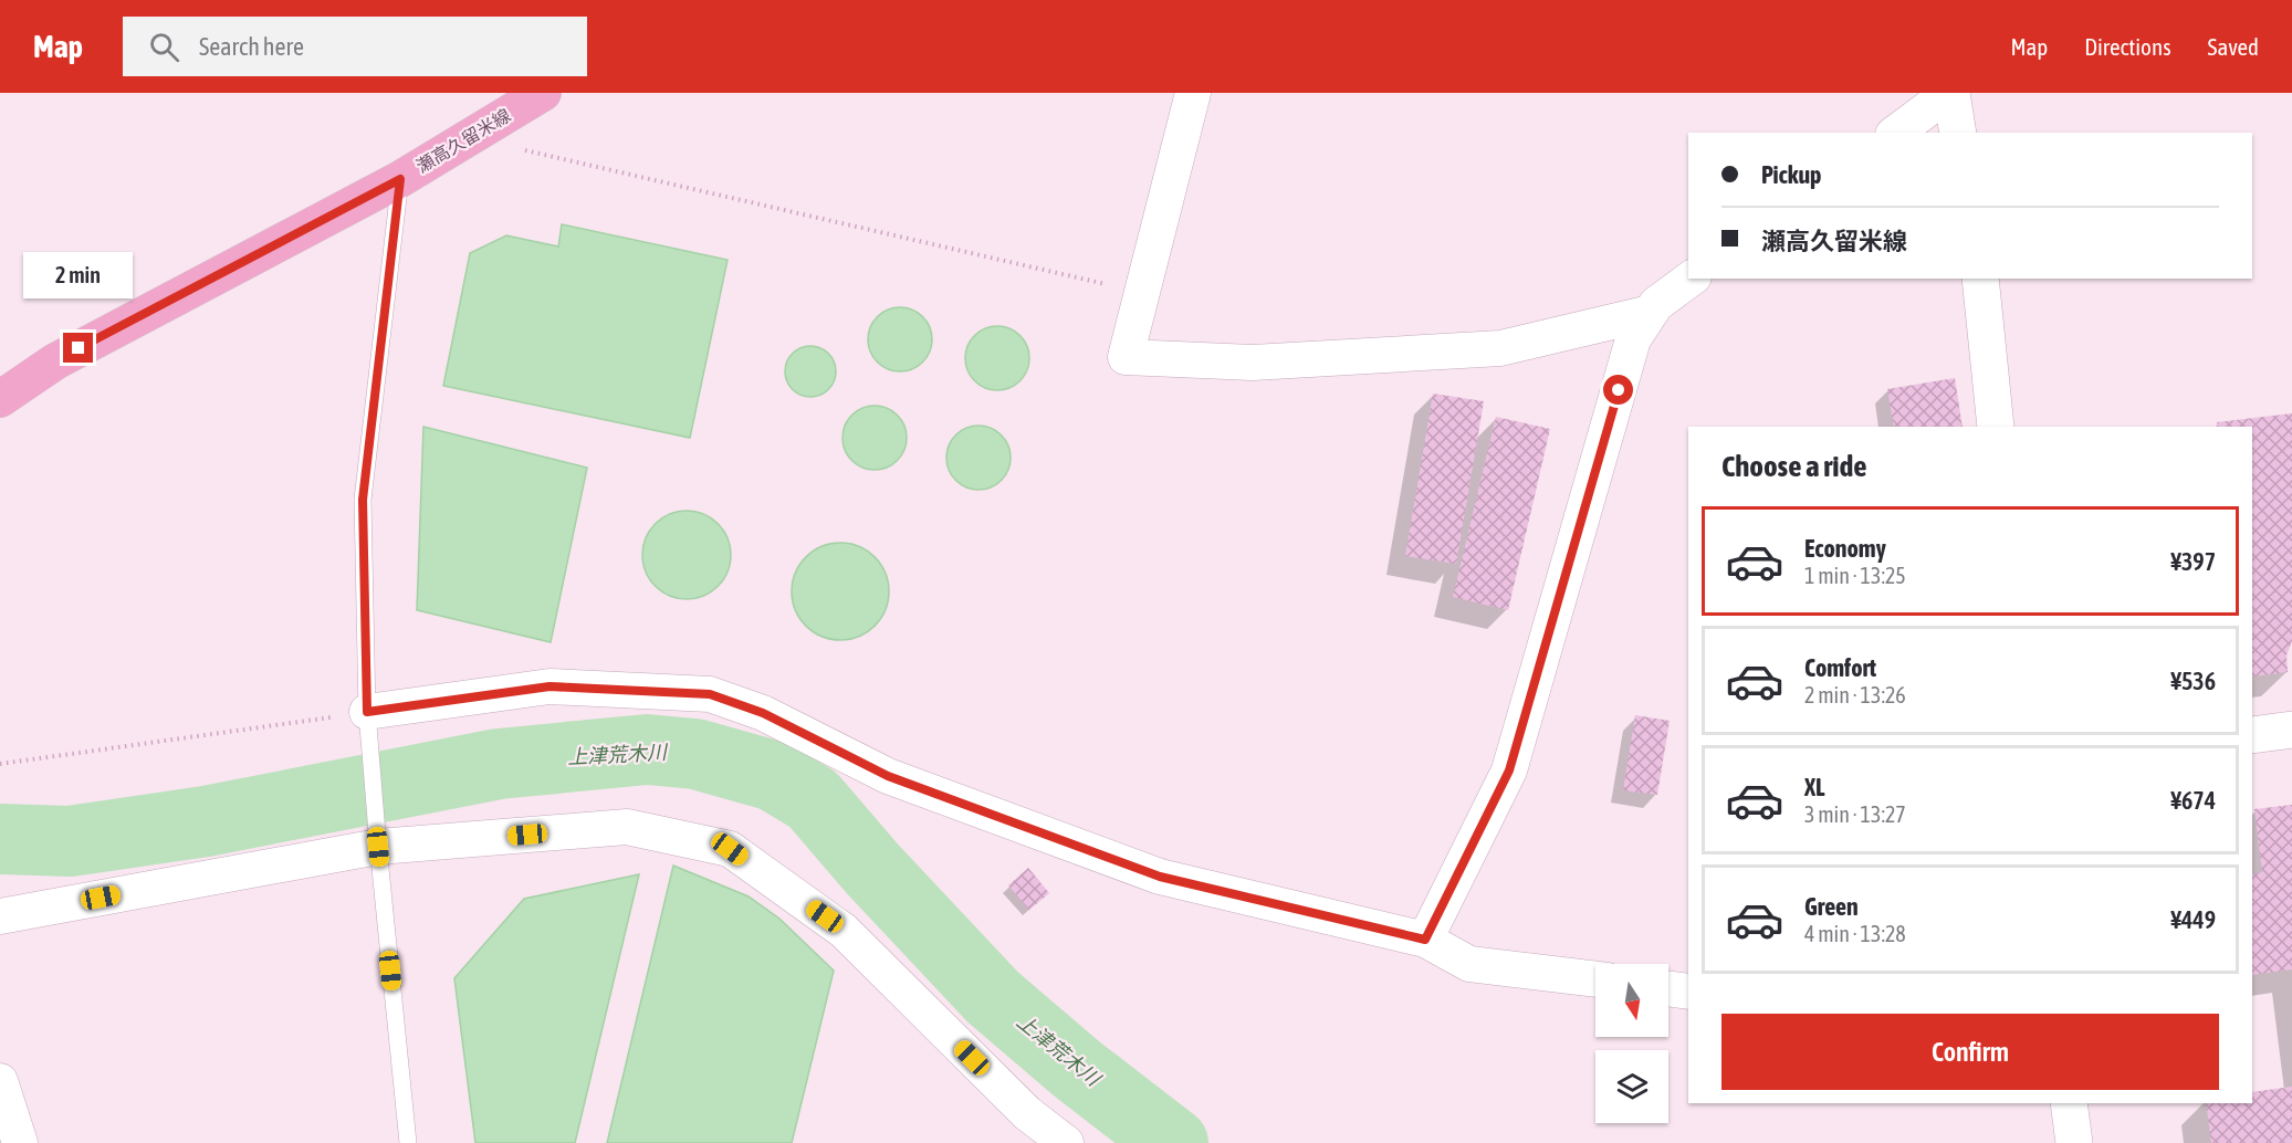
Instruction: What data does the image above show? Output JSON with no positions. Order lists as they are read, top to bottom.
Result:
{
  "streets": {
    "main road": ["瀬高久留米線"]
  },
  "water": ["上津荒木川"],
  "north": "bottom",
  "page": {
    "header": "Map",
    "search": "Search here",
    "nav": ["Map", "Directions", "Saved"],
    "banner": ["Pickup", "瀬高久留米線"],
    "bubble": "2 min",
    "heading": "Choose a ride",
    "list": [
      {
        "name": "Economy",
        "note": "1 min · 13:25",
        "value": "¥397"
      },
      {
        "name": "Comfort",
        "note": "2 min · 13:26",
        "value": "¥536"
      },
      {
        "name": "XL",
        "note": "3 min · 13:27",
        "value": "¥674"
      },
      {
        "name": "Green",
        "note": "4 min · 13:28",
        "value": "¥449"
      }
    ],
    "buttons": "Confirm"
  }
}
